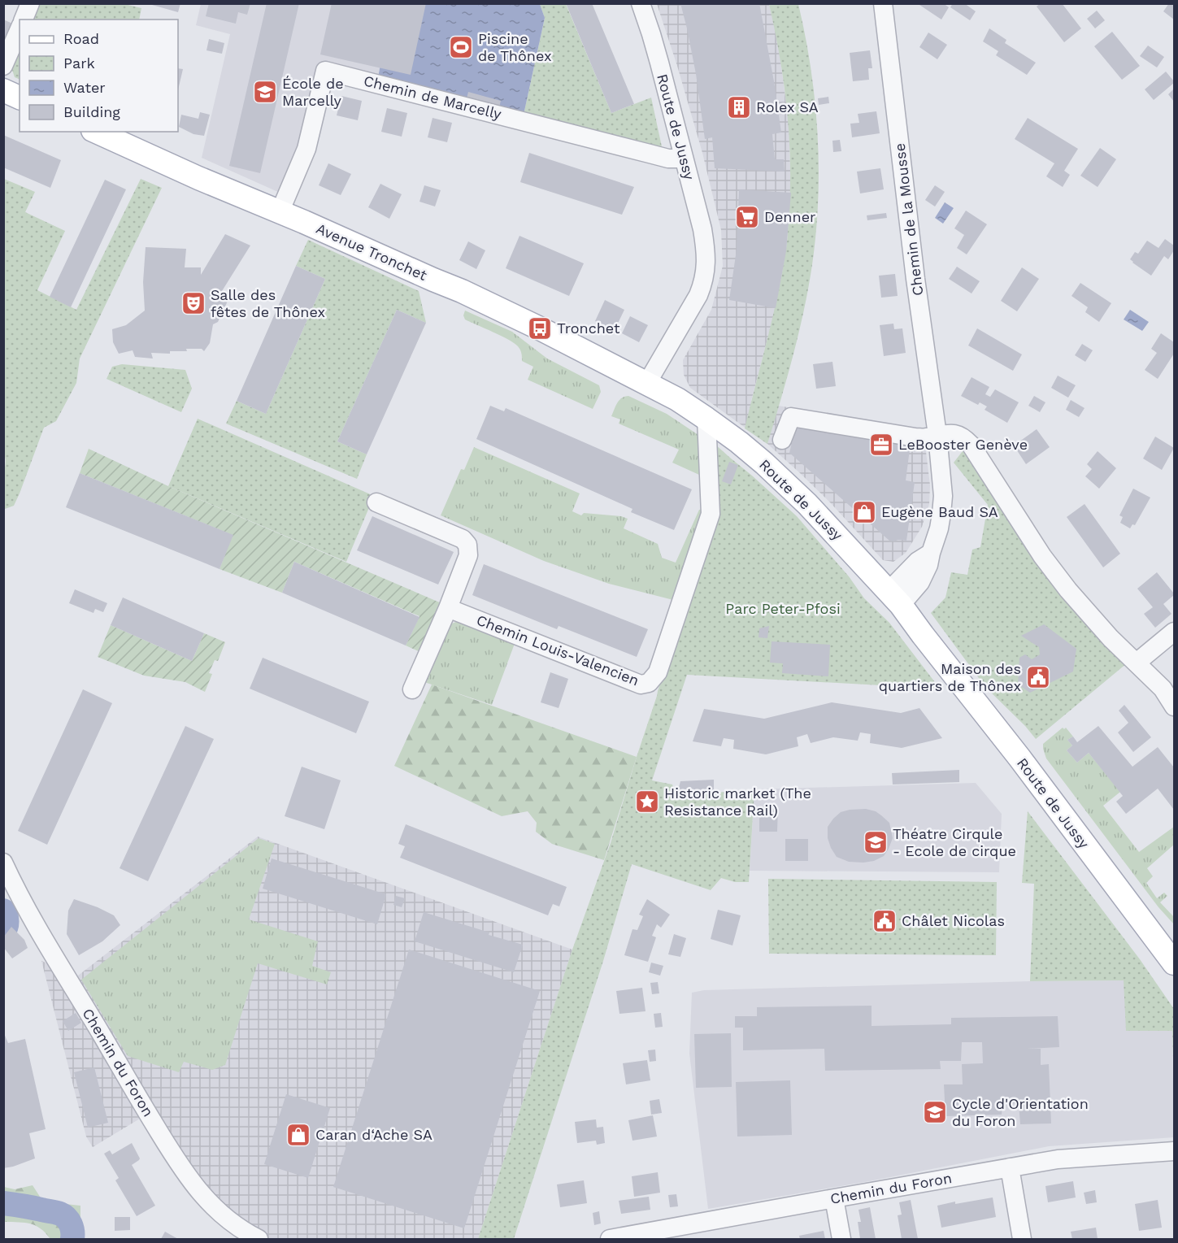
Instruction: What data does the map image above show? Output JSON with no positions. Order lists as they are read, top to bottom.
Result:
{
  "streets": {
    "main road": ["Route de Jussy", "Avenue Tronchet"],
    "street": [
      "Chemin de Marcelly",
      "Chemin de la Mousse",
      "Chemin Louis-Valencien",
      "Chemin du Foron"
    ]
  },
  "crossings": [
    ["Chemin de Marcelly", "Route de Jussy"],
    ["Chemin de Marcelly", "Avenue Tronchet"],
    ["Route de Jussy", "Chemin de la Mousse"],
    ["Route de Jussy", "Avenue Tronchet"],
    ["Route de Jussy", "Chemin Louis-Valencien"]
  ],
  "parks": ["Parc Peter-Pfosi"],
  "places": {
    "sports": ["Piscine de Thônex"],
    "school or university": ["École de Marcelly", "Théatre Cirqule - Ecole de cirque", "Cycle d'Orientation du Foron"],
    "building": ["Rolex SA"],
    "supermarket": ["Denner"],
    "theatre": ["Salle des fêtes de Thônex"],
    "bus stop": ["Tronchet"],
    "office": ["LeBooster Genève"],
    "shop": ["Eugène Baud SA", "Caran d‘Ache SA"],
    "public building": ["Maison des quartiers de Thônex", "Châlet Nicolas"],
    "place": ["Historic market (The Resistance Rail)"]
  },
  "legend": [
    "Road",
    "Park",
    "Water",
    "Building"
  ]
}
